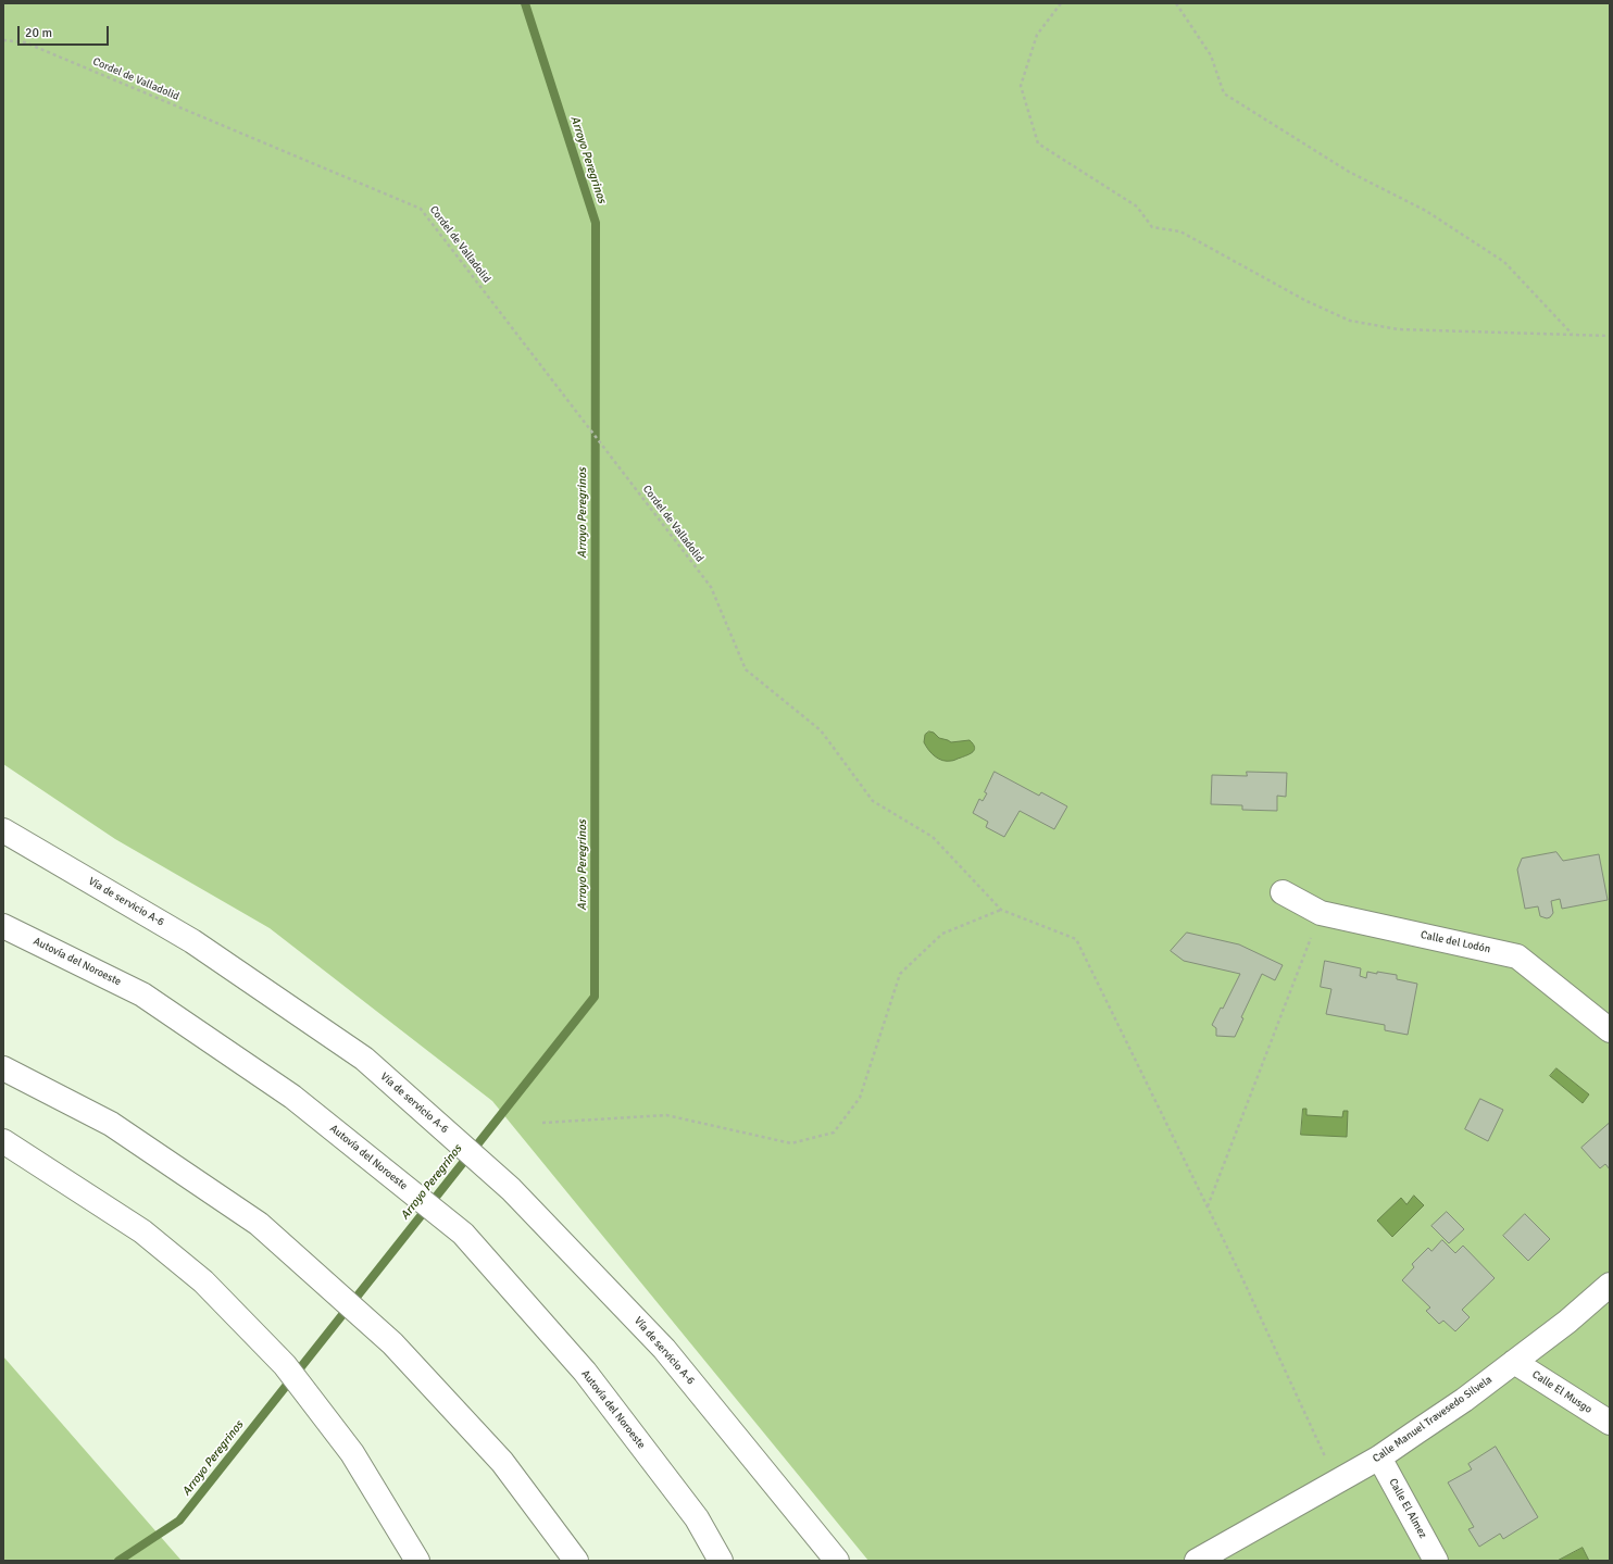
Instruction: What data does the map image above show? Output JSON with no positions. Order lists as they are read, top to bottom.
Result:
{
  "streets": {
    "main road": [
      "Vía de servicio A-6",
      "Calle del Lodón",
      "Autovía del Noroeste",
      "Calle El Musgo",
      "Calle Manuel Travesedo Silvela",
      "Calle El Almez"
    ],
    "path": ["Cordel de Valladolid"]
  },
  "crossings": [
    ["Calle El Musgo", "Calle Manuel Travesedo Silvela"],
    ["Calle Manuel Travesedo Silvela", "Calle El Almez"]
  ],
  "water": ["Arroyo Peregrinos"],
  "scale_bar": "20 m"
}
